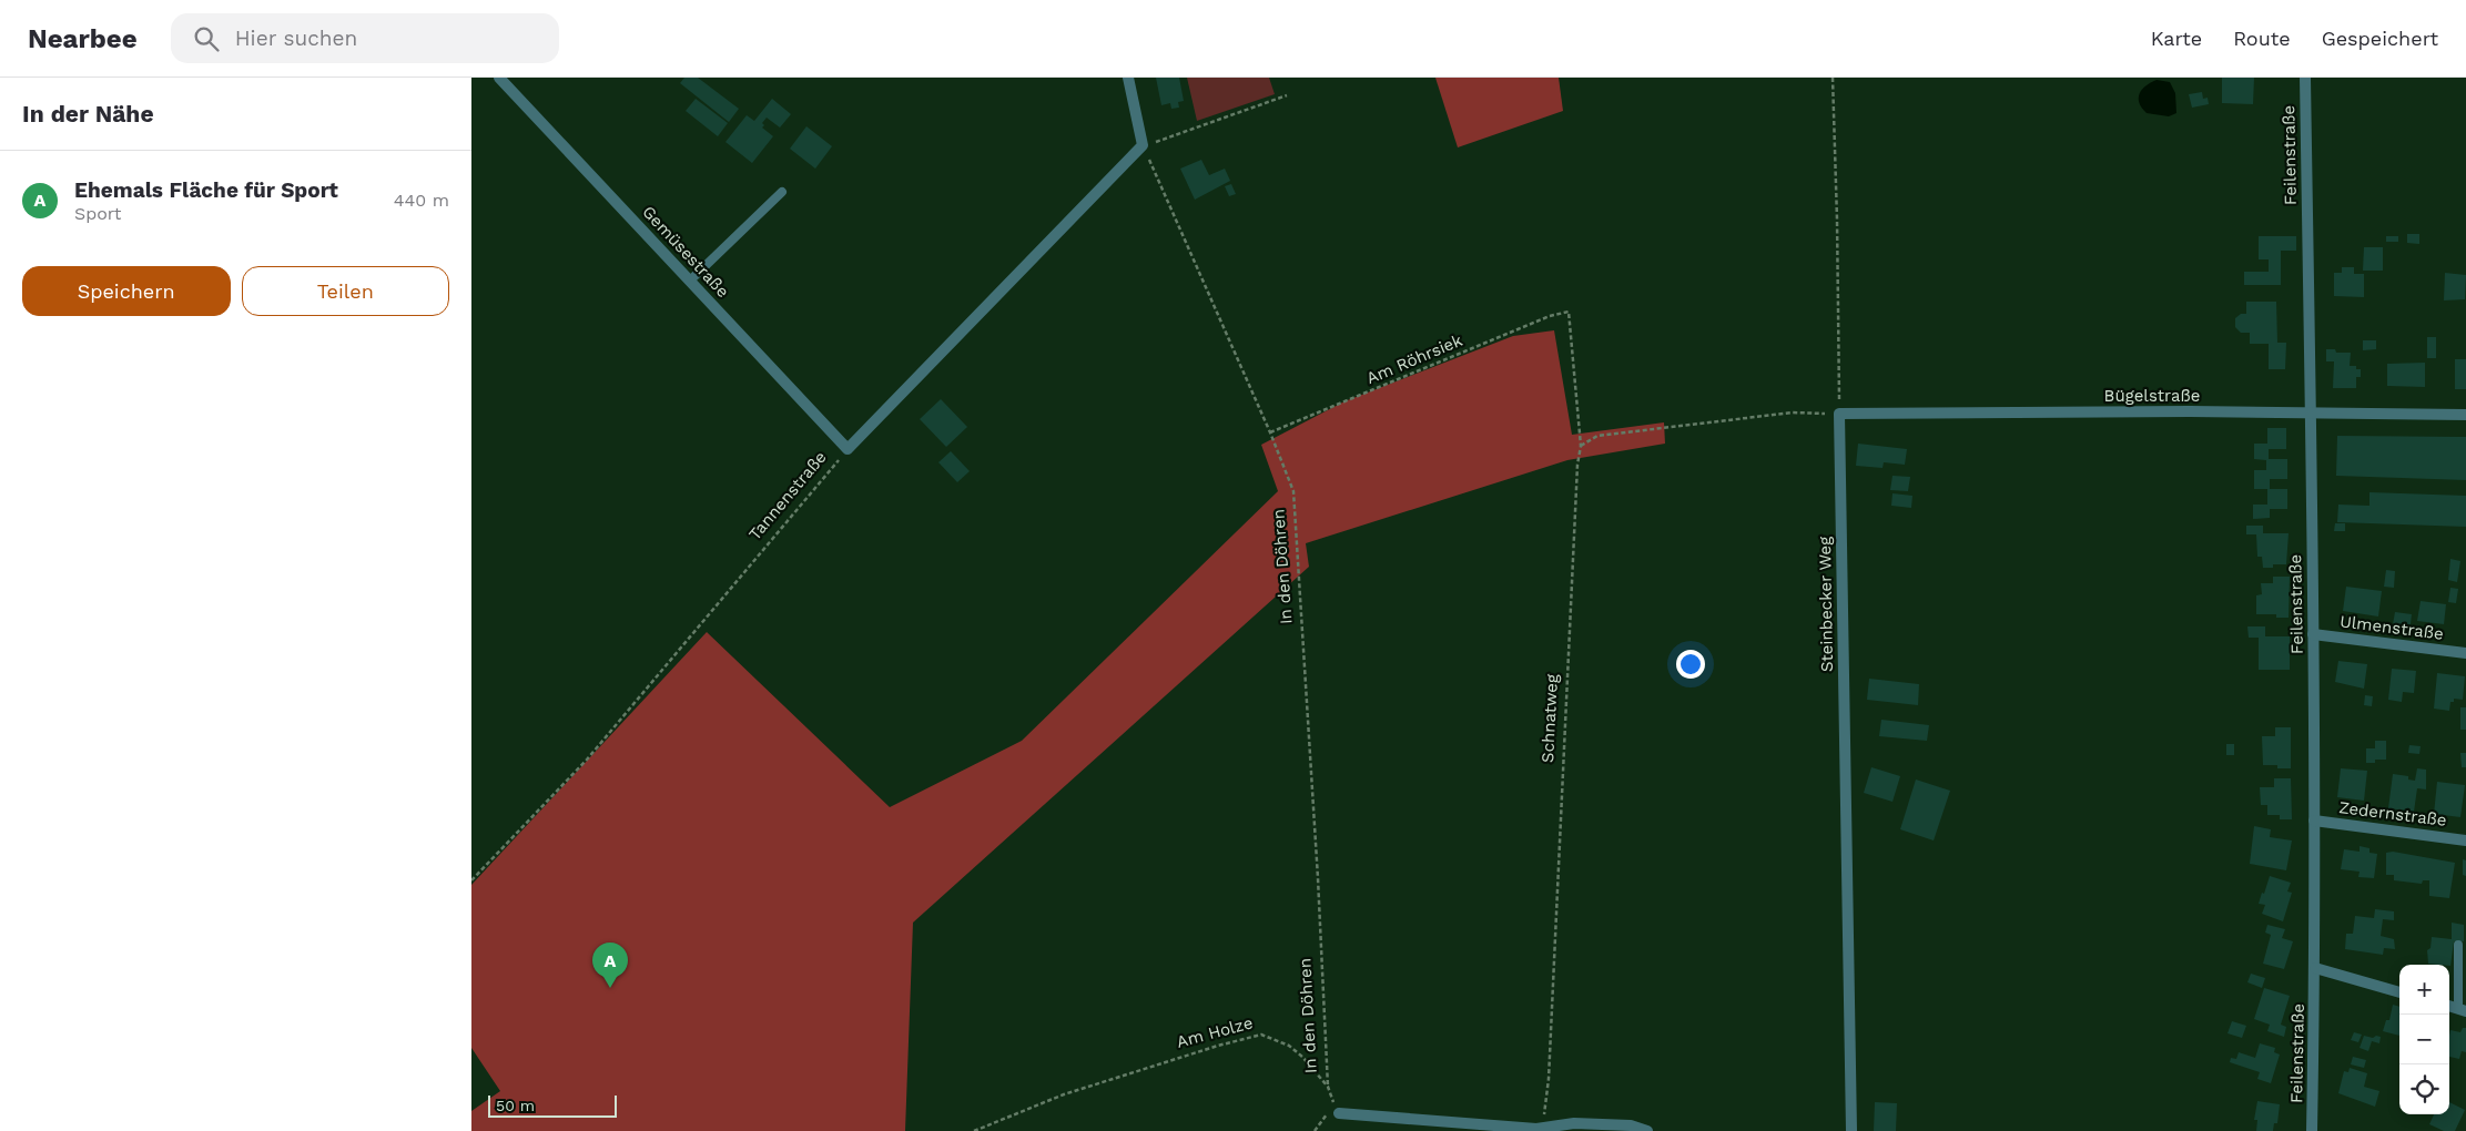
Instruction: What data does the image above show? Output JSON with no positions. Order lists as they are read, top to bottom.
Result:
{
  "streets": {
    "street": [
      "Feilenstraße",
      "Gemüsestraße",
      "Bügelstraße",
      "Tannenstraße",
      "Steinbecker Weg",
      "Ulmenstraße",
      "Zedernstraße"
    ],
    "path": [
      "Am Röhrsiek",
      "In den Döhren",
      "Schnatweg",
      "Am Holze"
    ]
  },
  "crossings": [
    ["Feilenstraße", "Bügelstraße"],
    ["Feilenstraße", "Ulmenstraße"],
    ["Feilenstraße", "Zedernstraße"],
    ["Gemüsestraße", "Tannenstraße"],
    ["Am Röhrsiek", "In den Döhren"],
    ["Am Röhrsiek", "Schnatweg"],
    ["Bügelstraße", "Steinbecker Weg"],
    ["Tannenstraße", "In den Döhren"],
    ["In den Döhren", "Am Holze"]
  ],
  "scale_bar": "50 m",
  "page": {
    "header": "Nearbee",
    "search": "Hier suchen",
    "nav": ["Karte", "Route", "Gespeichert"],
    "heading": "In der Nähe",
    "list": [
      {
        "mark": "A",
        "name": "Ehemals Fläche für Sport",
        "note": "Sport",
        "value": "440 m"
      }
    ],
    "buttons": ["Speichern", "Teilen"],
    "pins": "A",
    "map_buttons": ["+", "−"],
    "scale": "50 m"
  }
}
